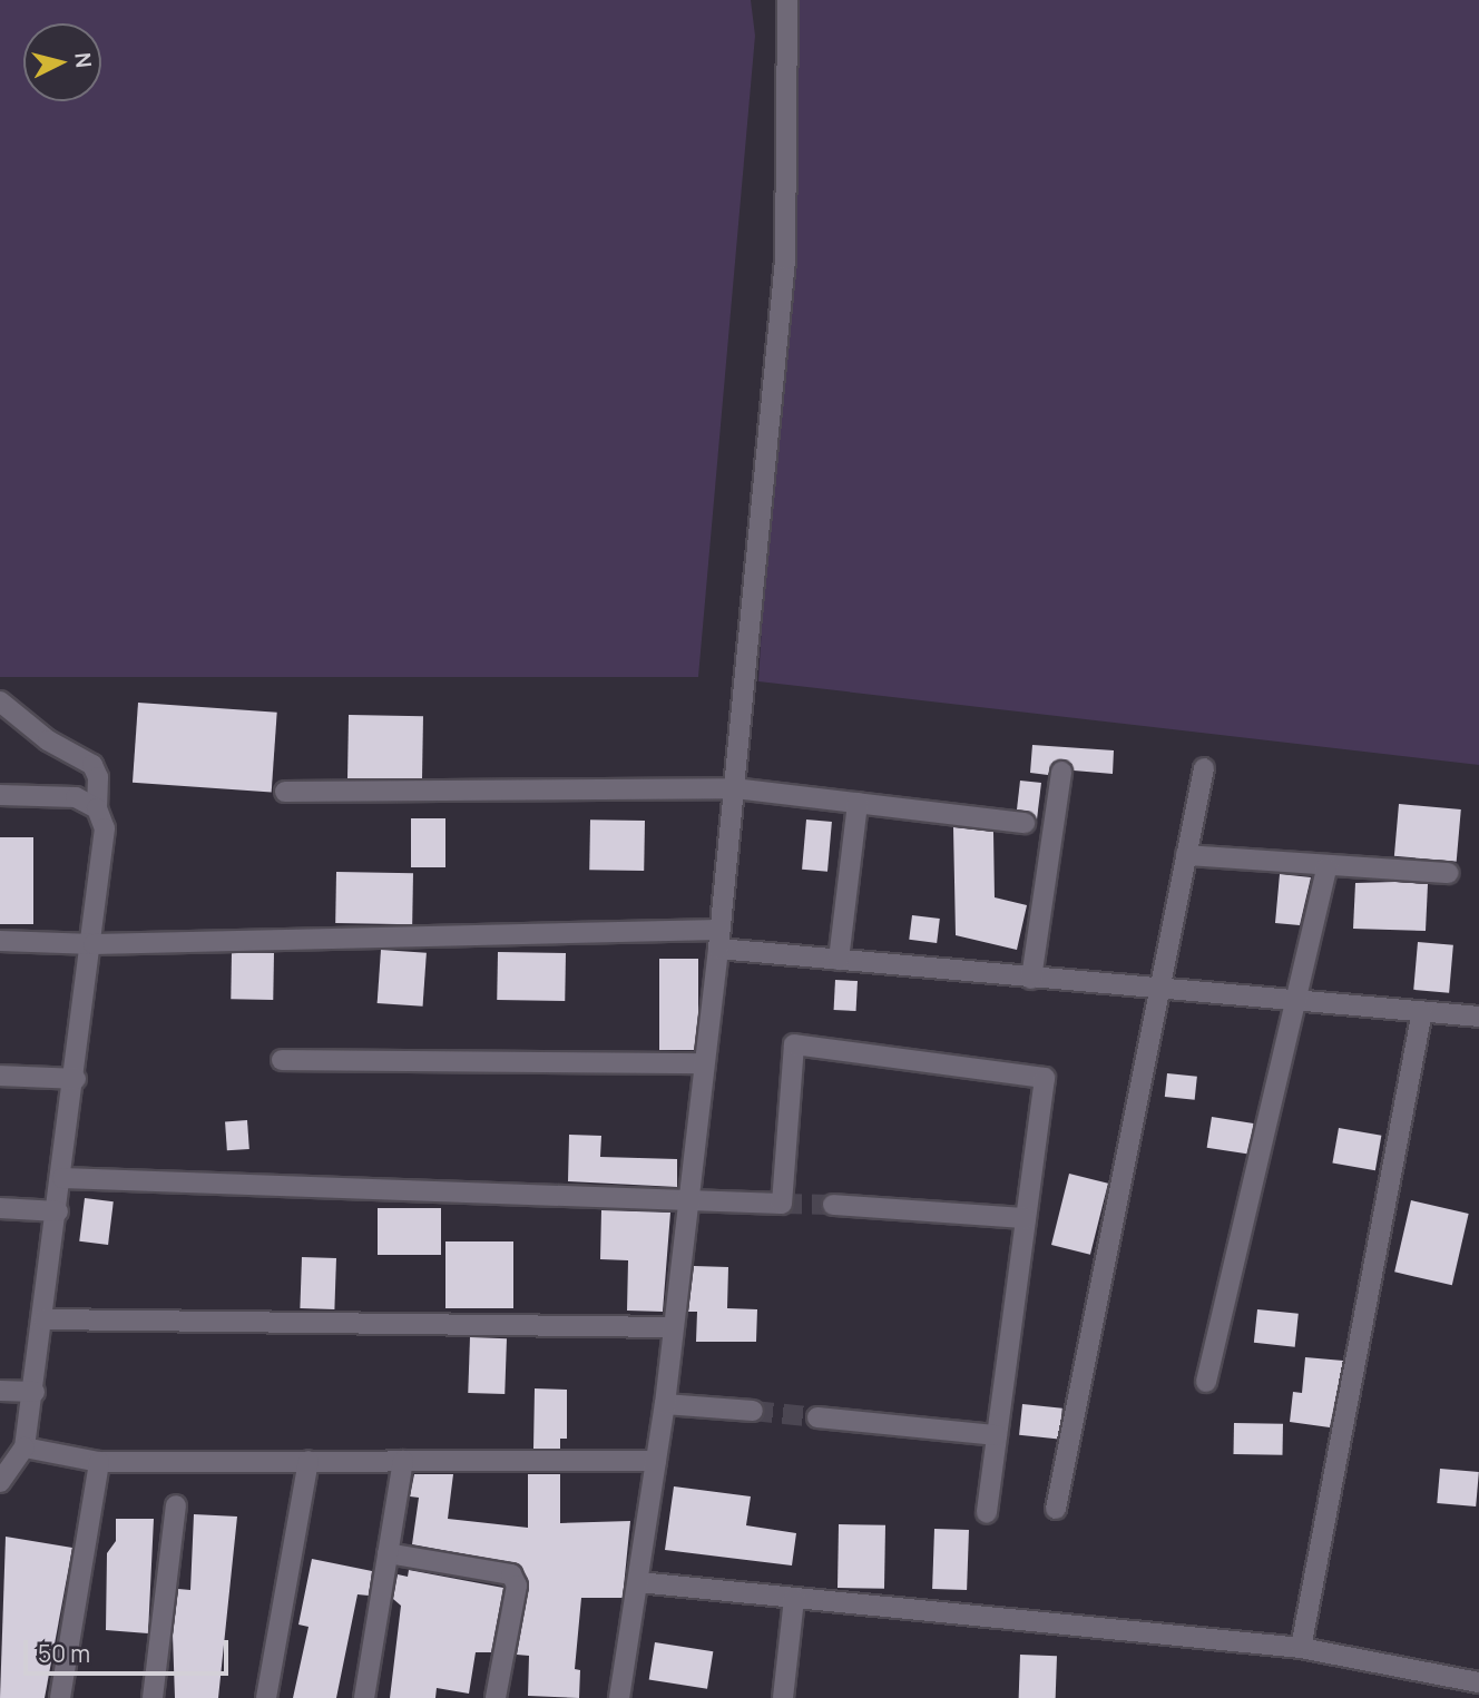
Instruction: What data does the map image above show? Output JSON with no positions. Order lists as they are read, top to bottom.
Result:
{
  "scale_bar": "50 m",
  "north": "right"
}
